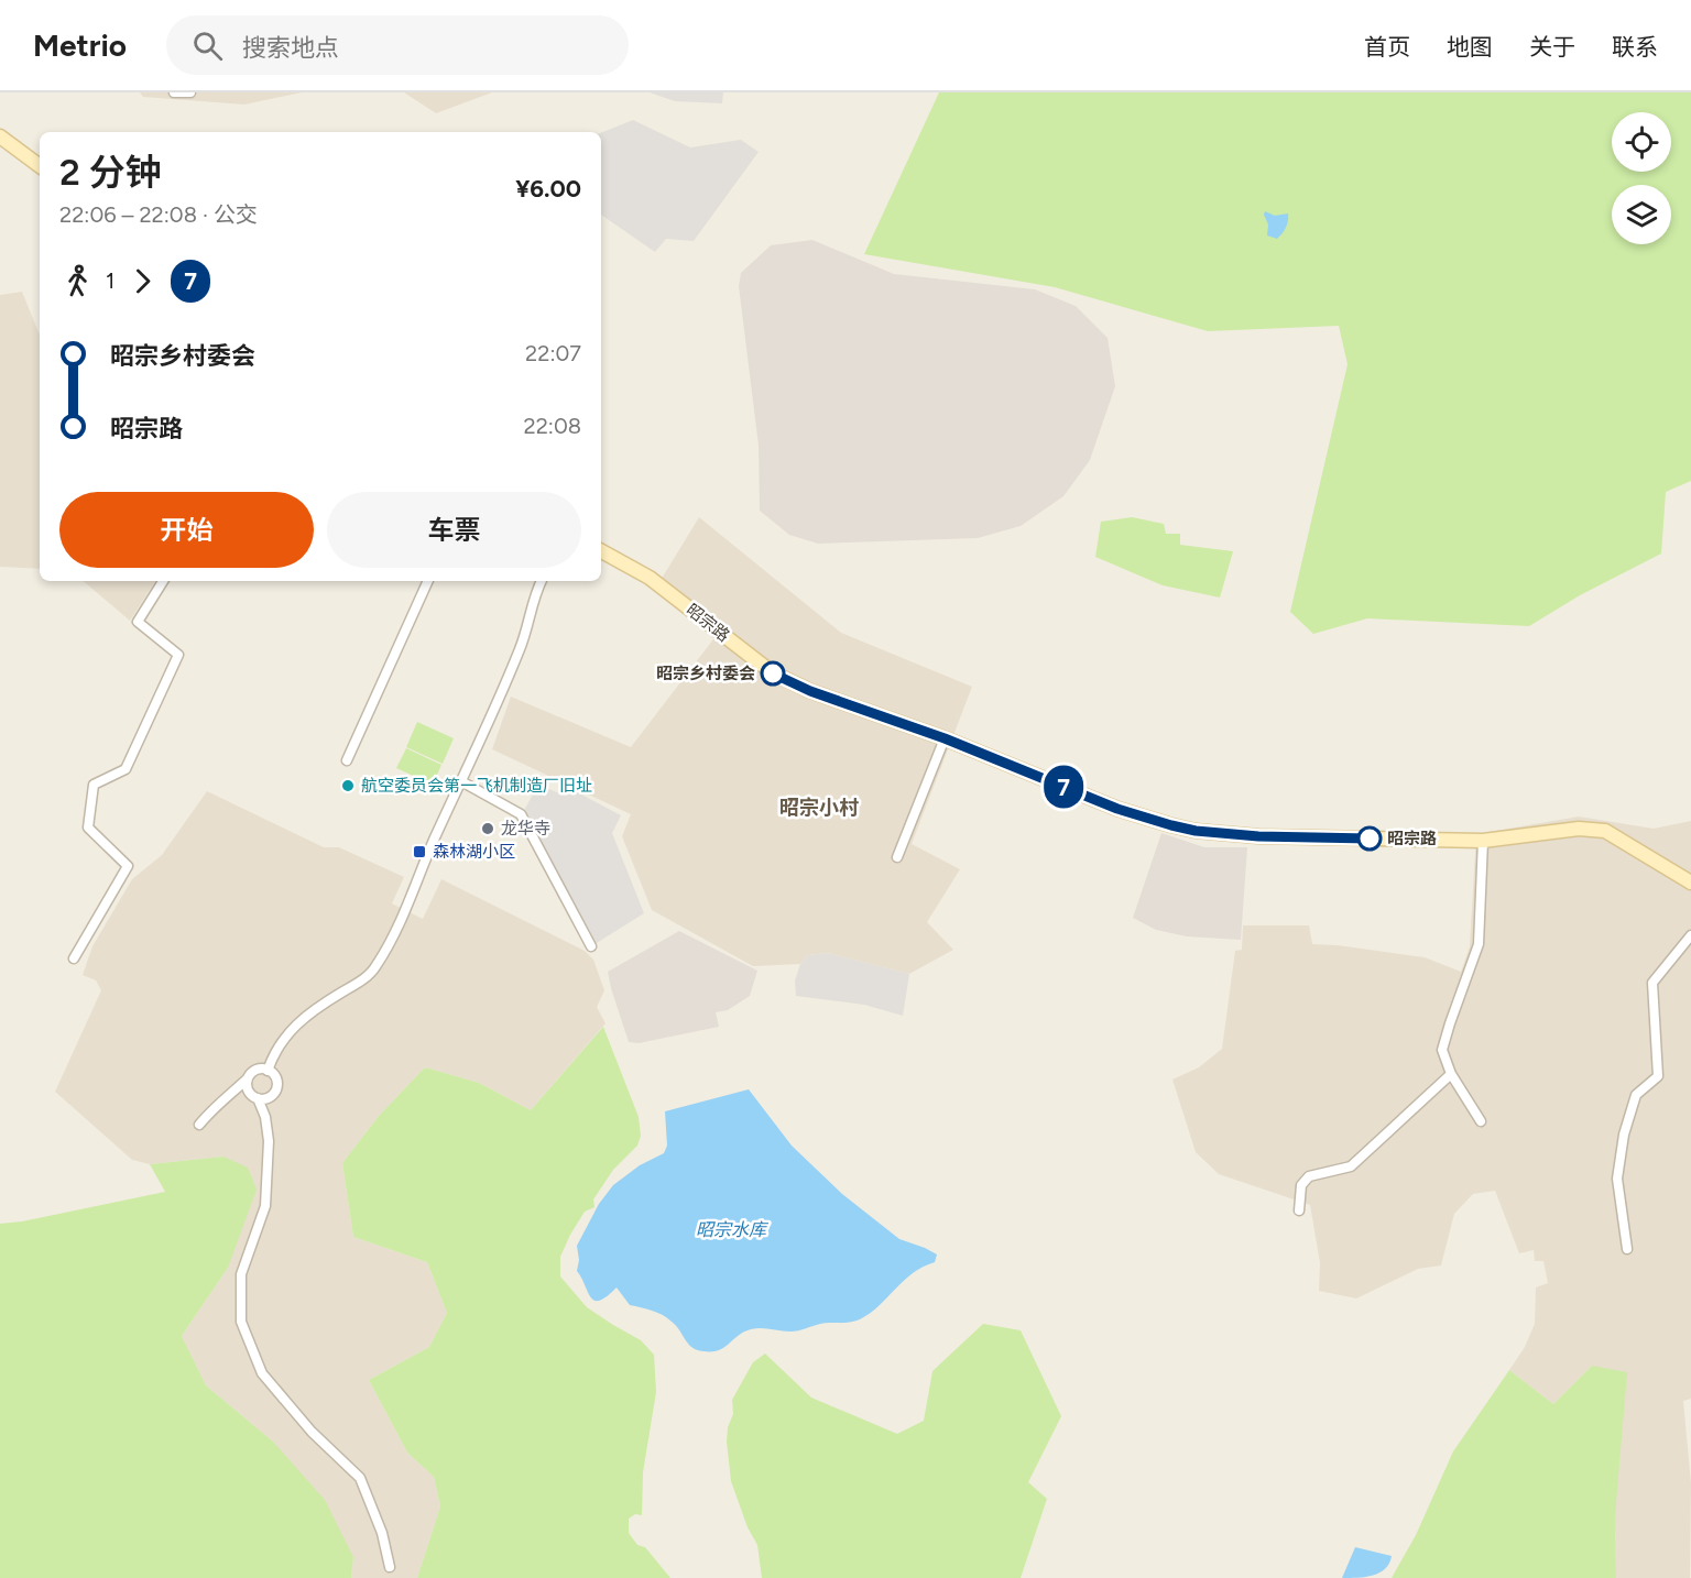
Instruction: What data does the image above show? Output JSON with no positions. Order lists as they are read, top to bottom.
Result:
{
  "streets": {
    "street": ["昭宗路"]
  },
  "districts": ["昭宗小村"],
  "water": ["昭宗水库"],
  "places": {
    "other": [
      "昭宗乡村委会",
      "航空委员会第一飞机制造厂旧址",
      "龙华寺",
      "昭宗路"
    ],
    "transit": ["森林湖小区"]
  },
  "lines": ["bus line 7"],
  "page": {
    "header": "Metrio",
    "search": "搜索地点",
    "nav": [
      "首页",
      "地图",
      "关于",
      "联系"
    ],
    "on_map": "7",
    "heading": ["2 分钟", "22:06 – 22:08 · 公交", "¥6.00"],
    "legs": ["1", "7"],
    "list": [
      {
        "name": "昭宗乡村委会",
        "value": "22:07"
      },
      {
        "name": "昭宗路",
        "value": "22:08"
      }
    ],
    "buttons": ["开始", "车票"]
  }
}
